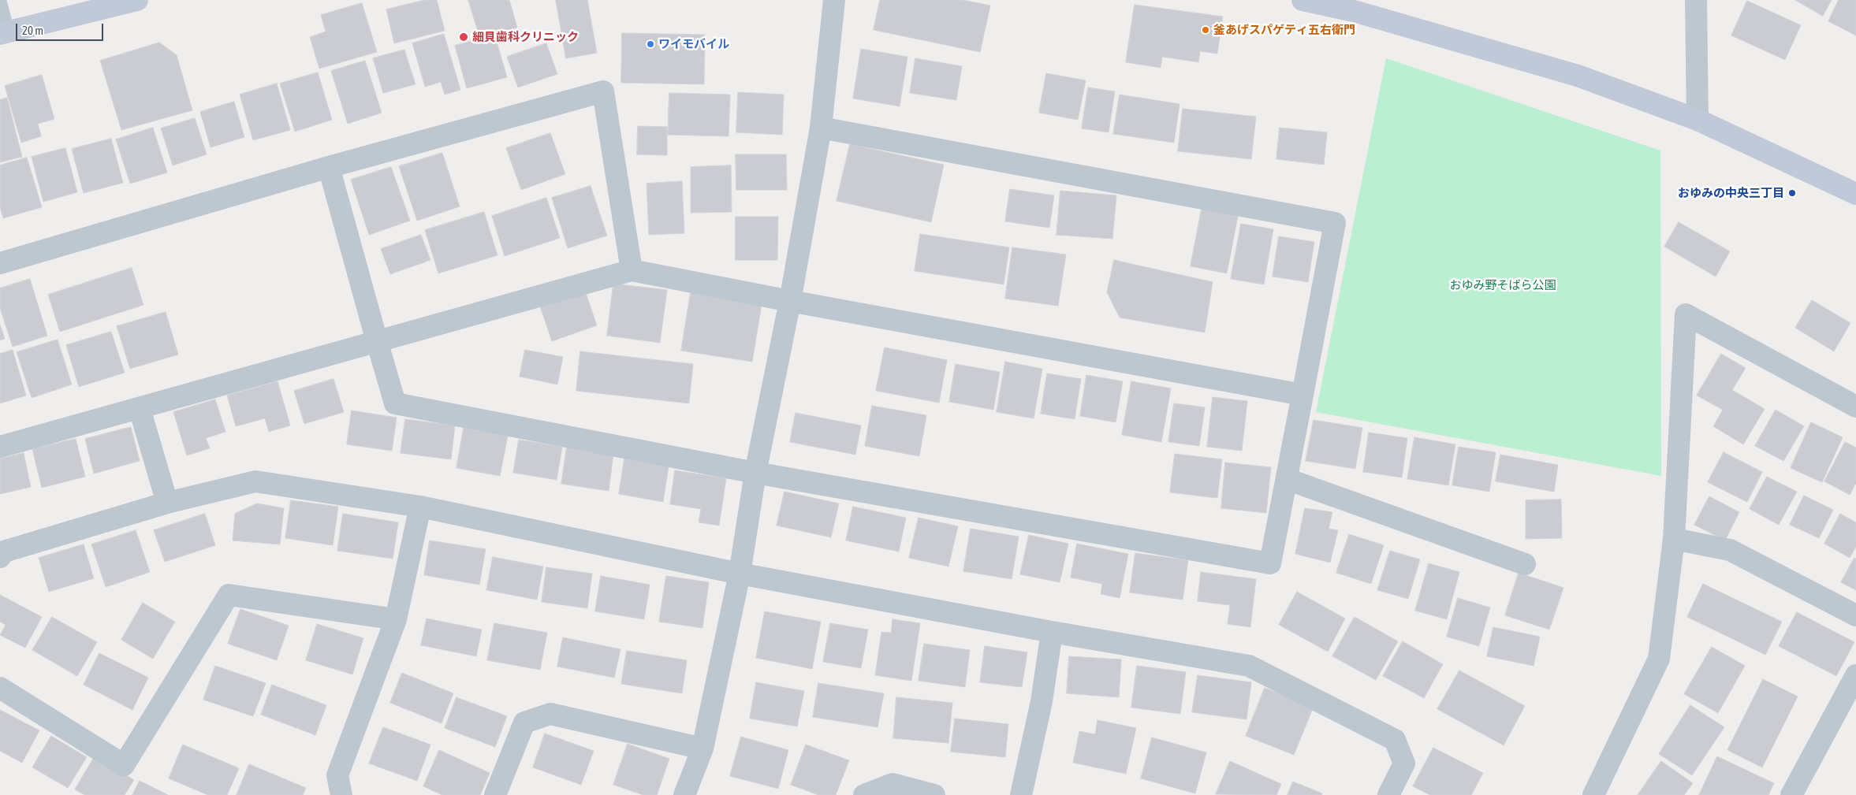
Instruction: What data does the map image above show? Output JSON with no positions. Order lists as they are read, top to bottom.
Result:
{
  "parks": ["おゆみ野そばら公園"],
  "places": [
    "釜あげスパゲティ五右衛門",
    "細貝歯科クリニック",
    "ワイモバイル",
    "おゆみの中央三丁目"
  ],
  "scale_bar": "20 m"
}
